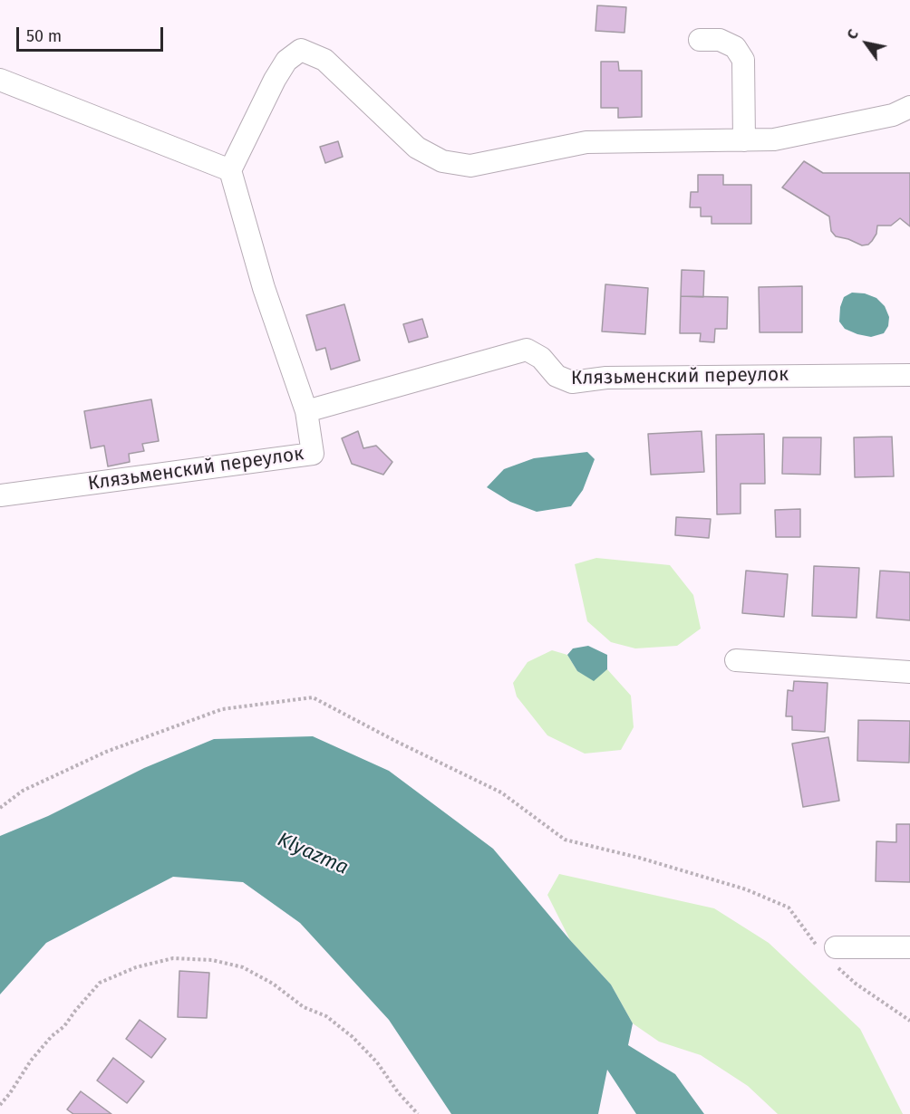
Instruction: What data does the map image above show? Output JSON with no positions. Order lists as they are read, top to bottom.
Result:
{
  "streets": {
    "street": ["Клязьменский переулок"]
  },
  "water": ["Klyazma"],
  "scale_bar": "50 m",
  "north": "top left"
}
